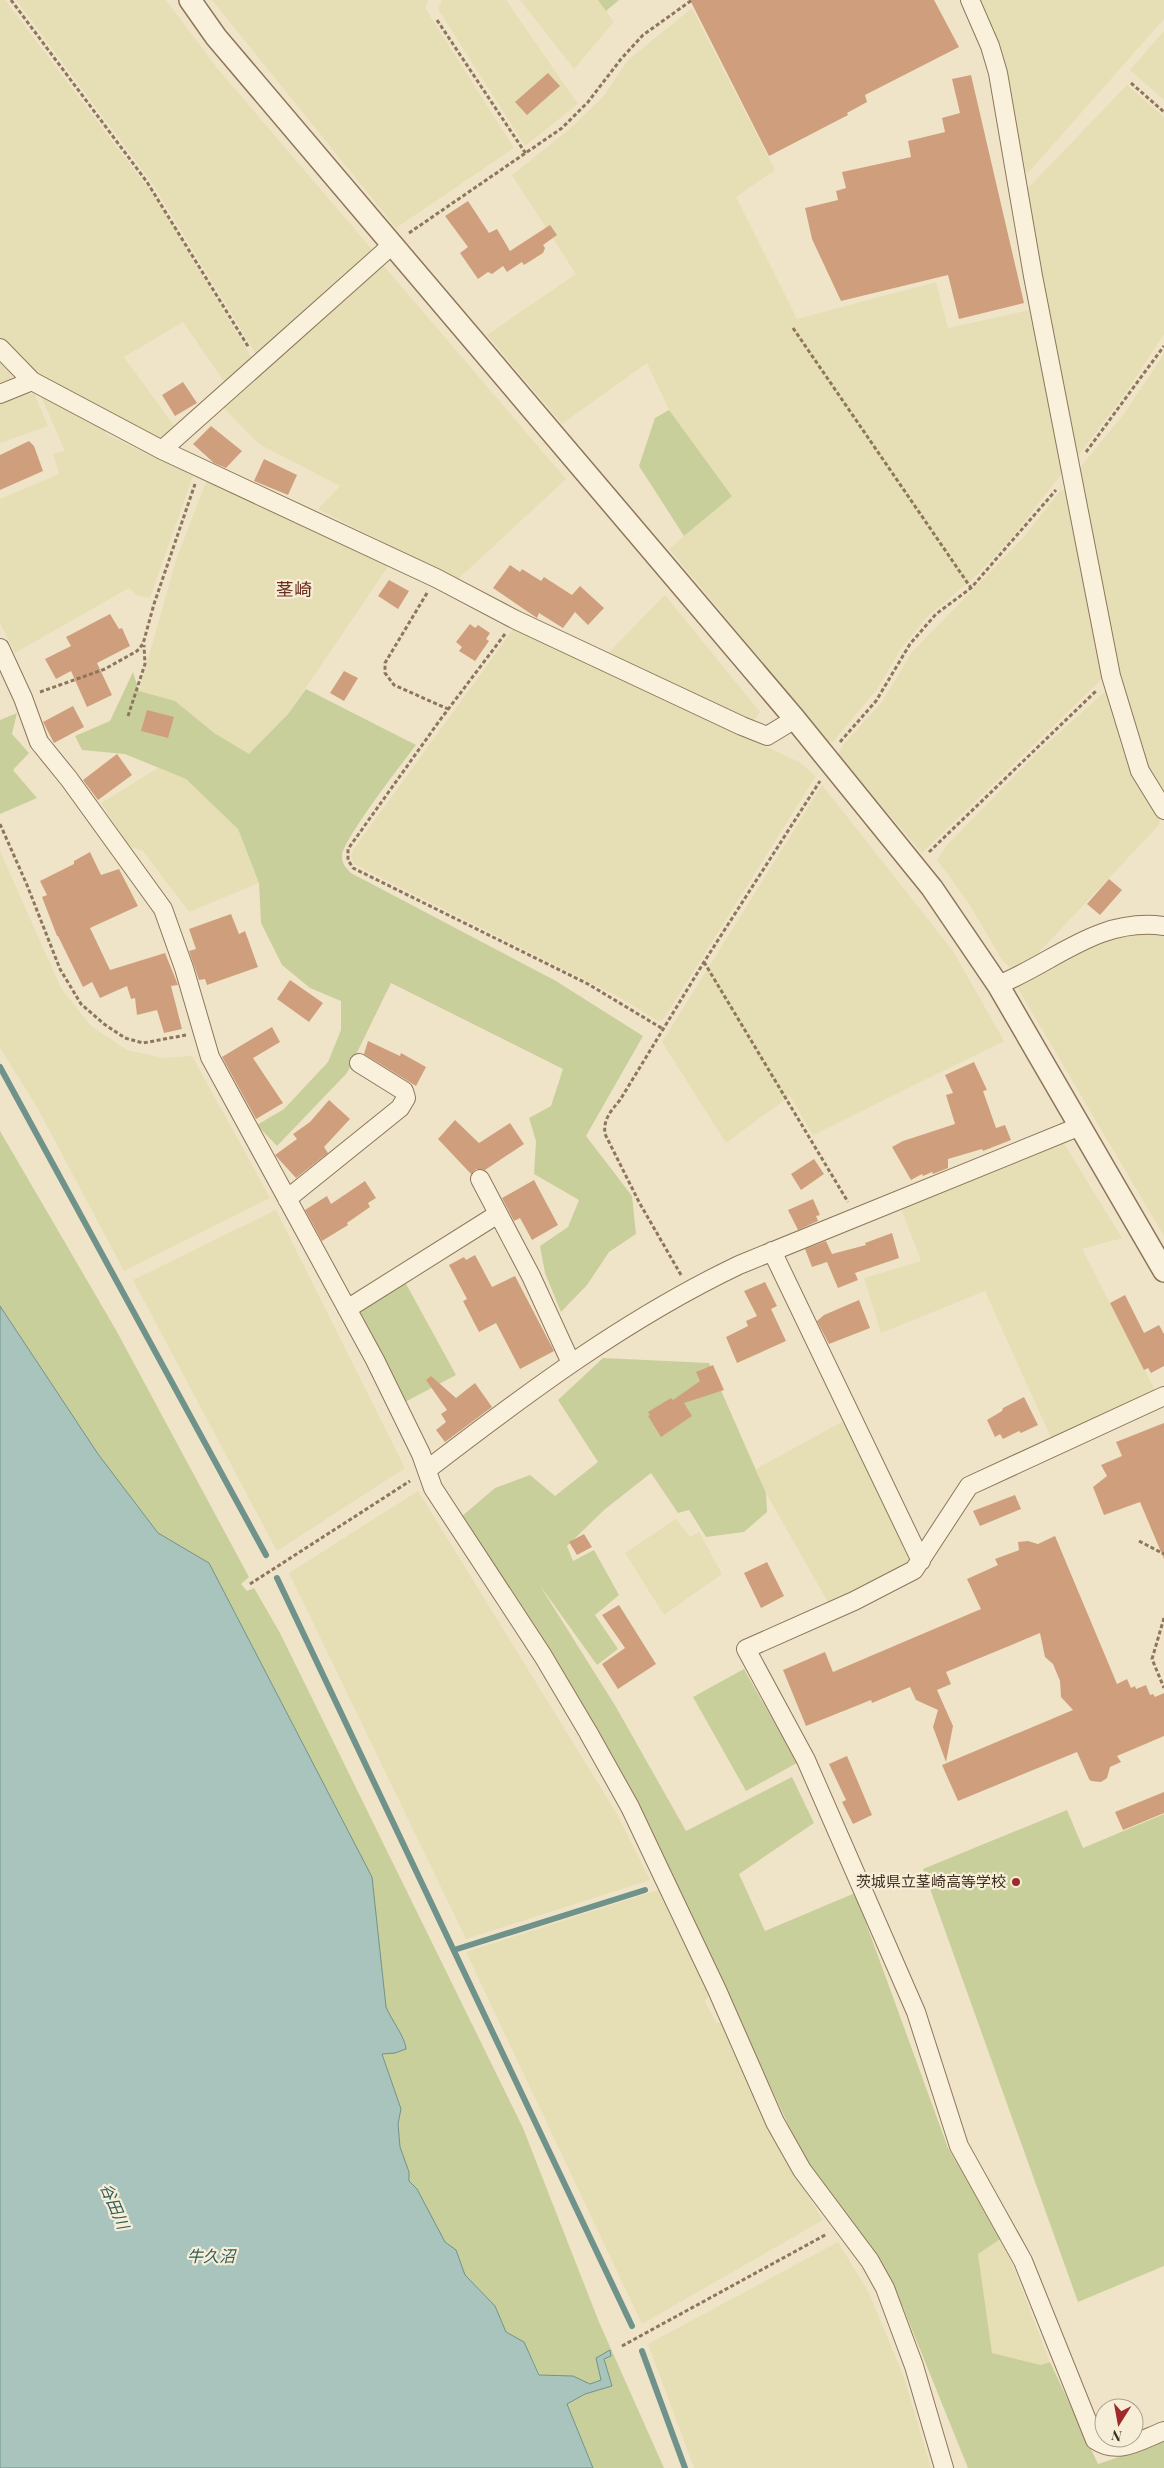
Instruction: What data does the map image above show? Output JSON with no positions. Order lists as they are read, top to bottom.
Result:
{
  "districts": ["茎崎"],
  "water": ["谷田川", "牛久沼"],
  "places": ["茨城県立茎崎高等学校"],
  "north": "bottom"
}
